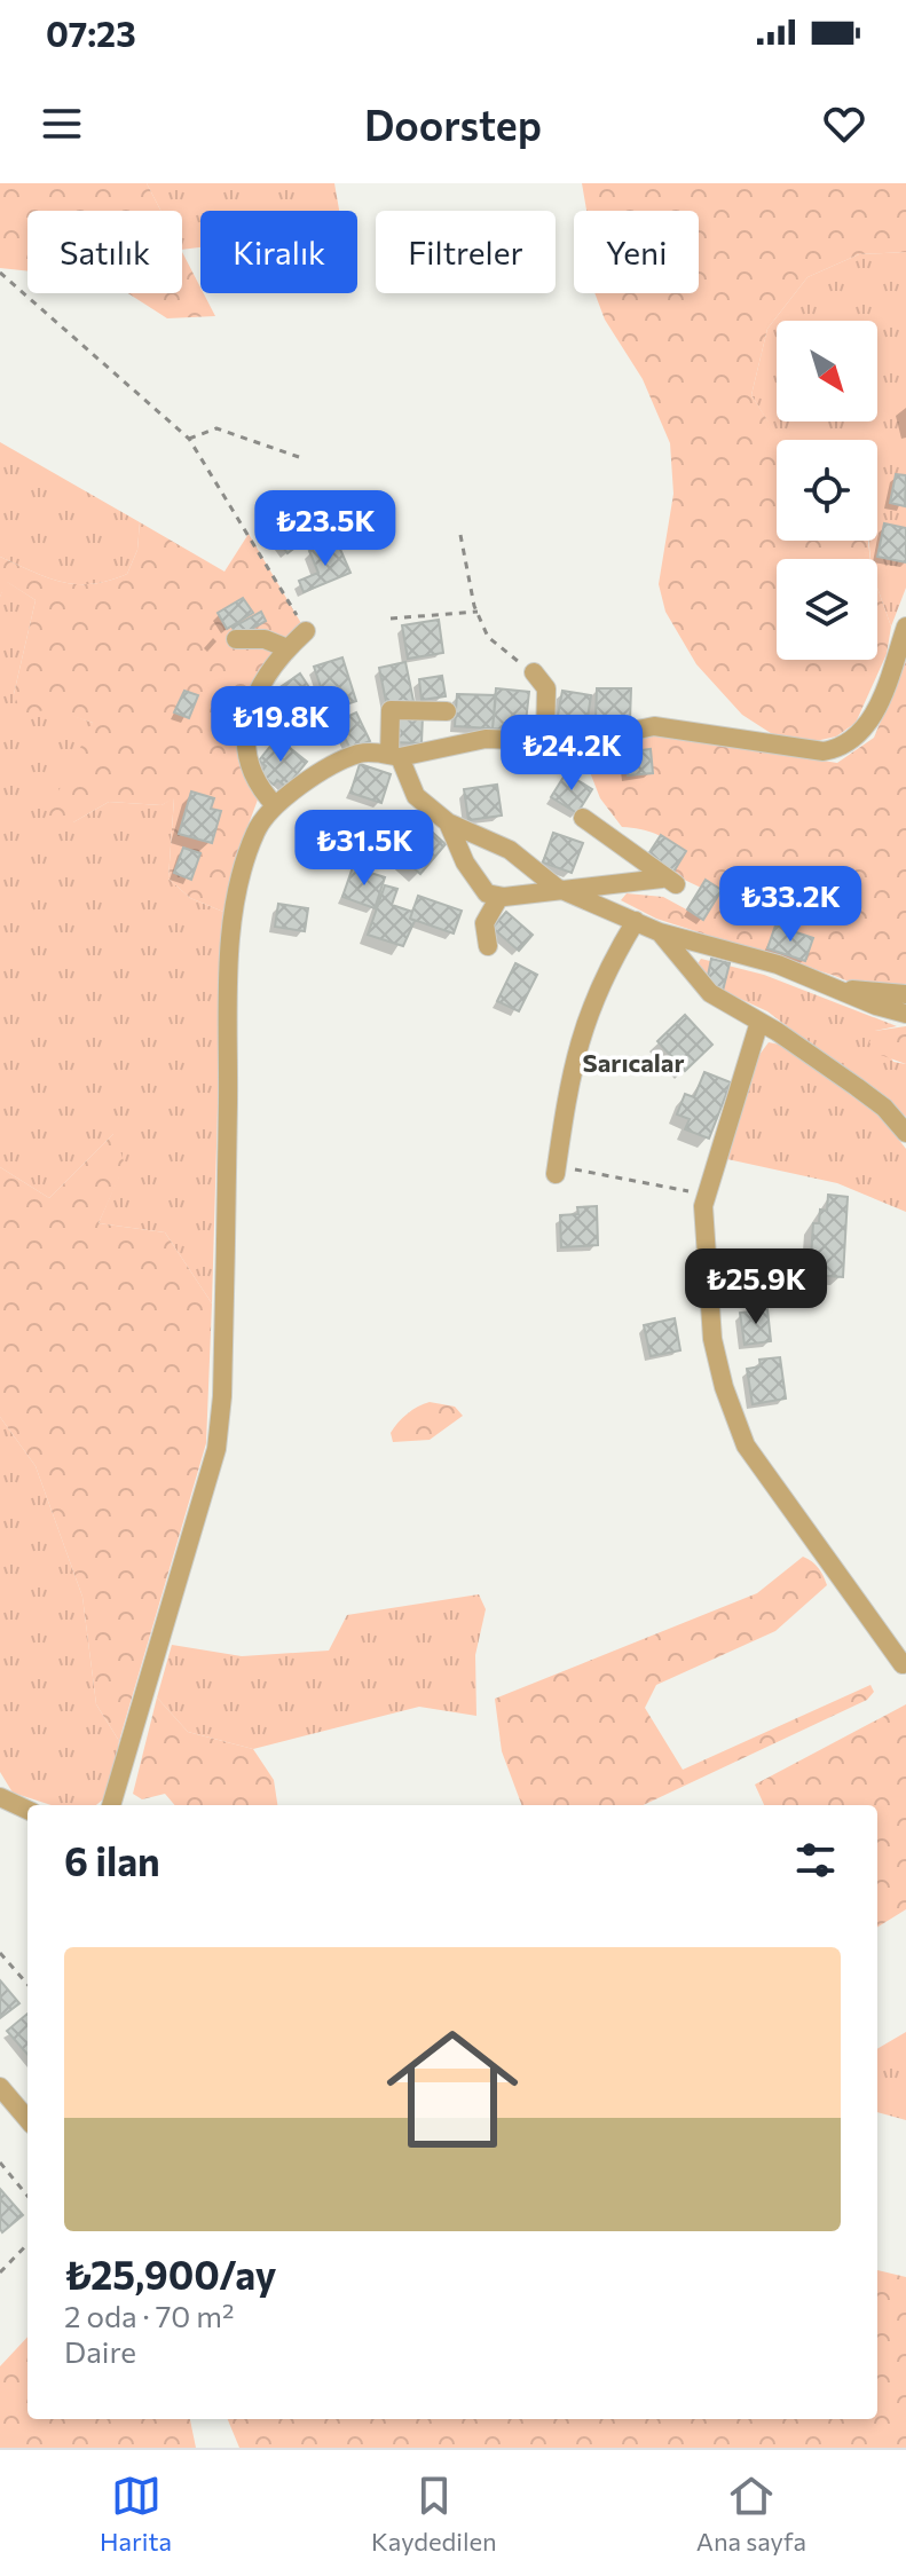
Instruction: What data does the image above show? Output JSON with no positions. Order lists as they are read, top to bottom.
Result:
{
  "districts": ["Sarıcalar"],
  "north": "bottom right",
  "page": {
    "status": "07:23",
    "header": "Doorstep",
    "chip": [
      "Satılık",
      "Kiralık",
      "Filtreler",
      "Yeni"
    ],
    "price": [
      "₺23.5K",
      "₺19.8K",
      "₺24.2K",
      "₺31.5K",
      "₺33.2K",
      "₺25.9K"
    ],
    "heading": "6 ilan",
    "list": [
      {
        "name": "₺25,900/ay",
        "note": "2 oda · 70 m² · Daire"
      }
    ],
    "tabs": ["Harita", "Kaydedilen", "Ana sayfa"]
  }
}
